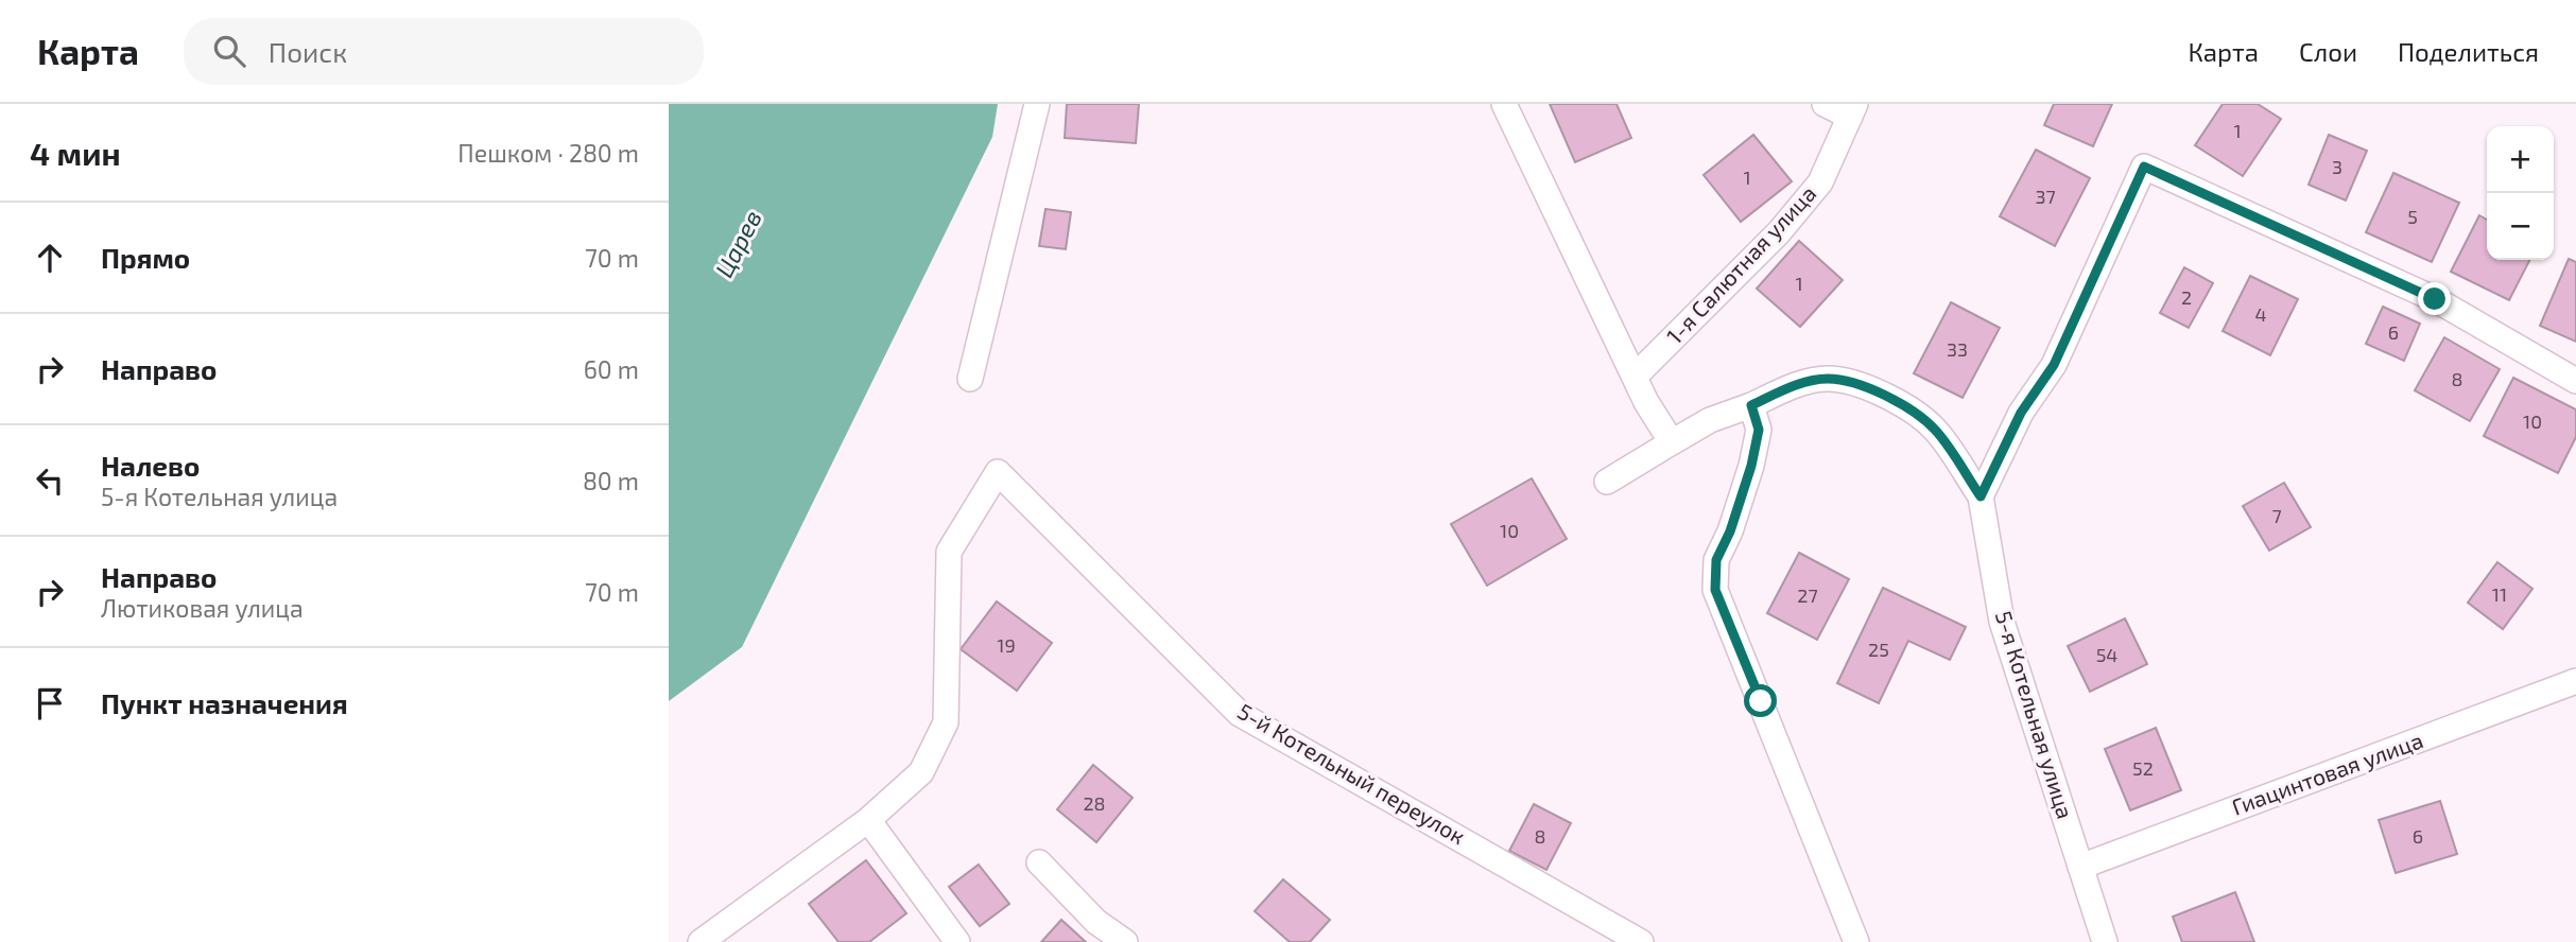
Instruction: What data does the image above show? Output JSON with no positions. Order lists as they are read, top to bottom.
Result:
{
  "streets": {
    "street": [
      "1-я Салютная улица",
      "5-я Котельная улица",
      "5-й Котельный переулок",
      "Гиацинтовая улица"
    ]
  },
  "crossings": [
    ["5-я Котельная улица", "Гиацинтовая улица"]
  ],
  "water": ["Царев"],
  "house_numbers": [
    "1",
    "3",
    "1",
    "37",
    "5",
    "1",
    "2",
    "4",
    "6",
    "33",
    "8",
    "10",
    "7",
    "10",
    "11",
    "27",
    "19",
    "25",
    "54",
    "52",
    "28",
    "8",
    "6"
  ],
  "page": {
    "header": "Карта",
    "search": "Поиск",
    "nav": ["Карта", "Слои", "Поделиться"],
    "heading": ["4 мин", "Пешком · 280 m"],
    "map_buttons": ["+", "−"],
    "list": [
      ["Прямо", "70 m"],
      ["Направо", "60 m"],
      ["Налево", "5-я Котельная улица", "80 m"],
      ["Направо", "Лютиковая улица", "70 m"],
      "Пункт назначения"
    ]
  }
}
